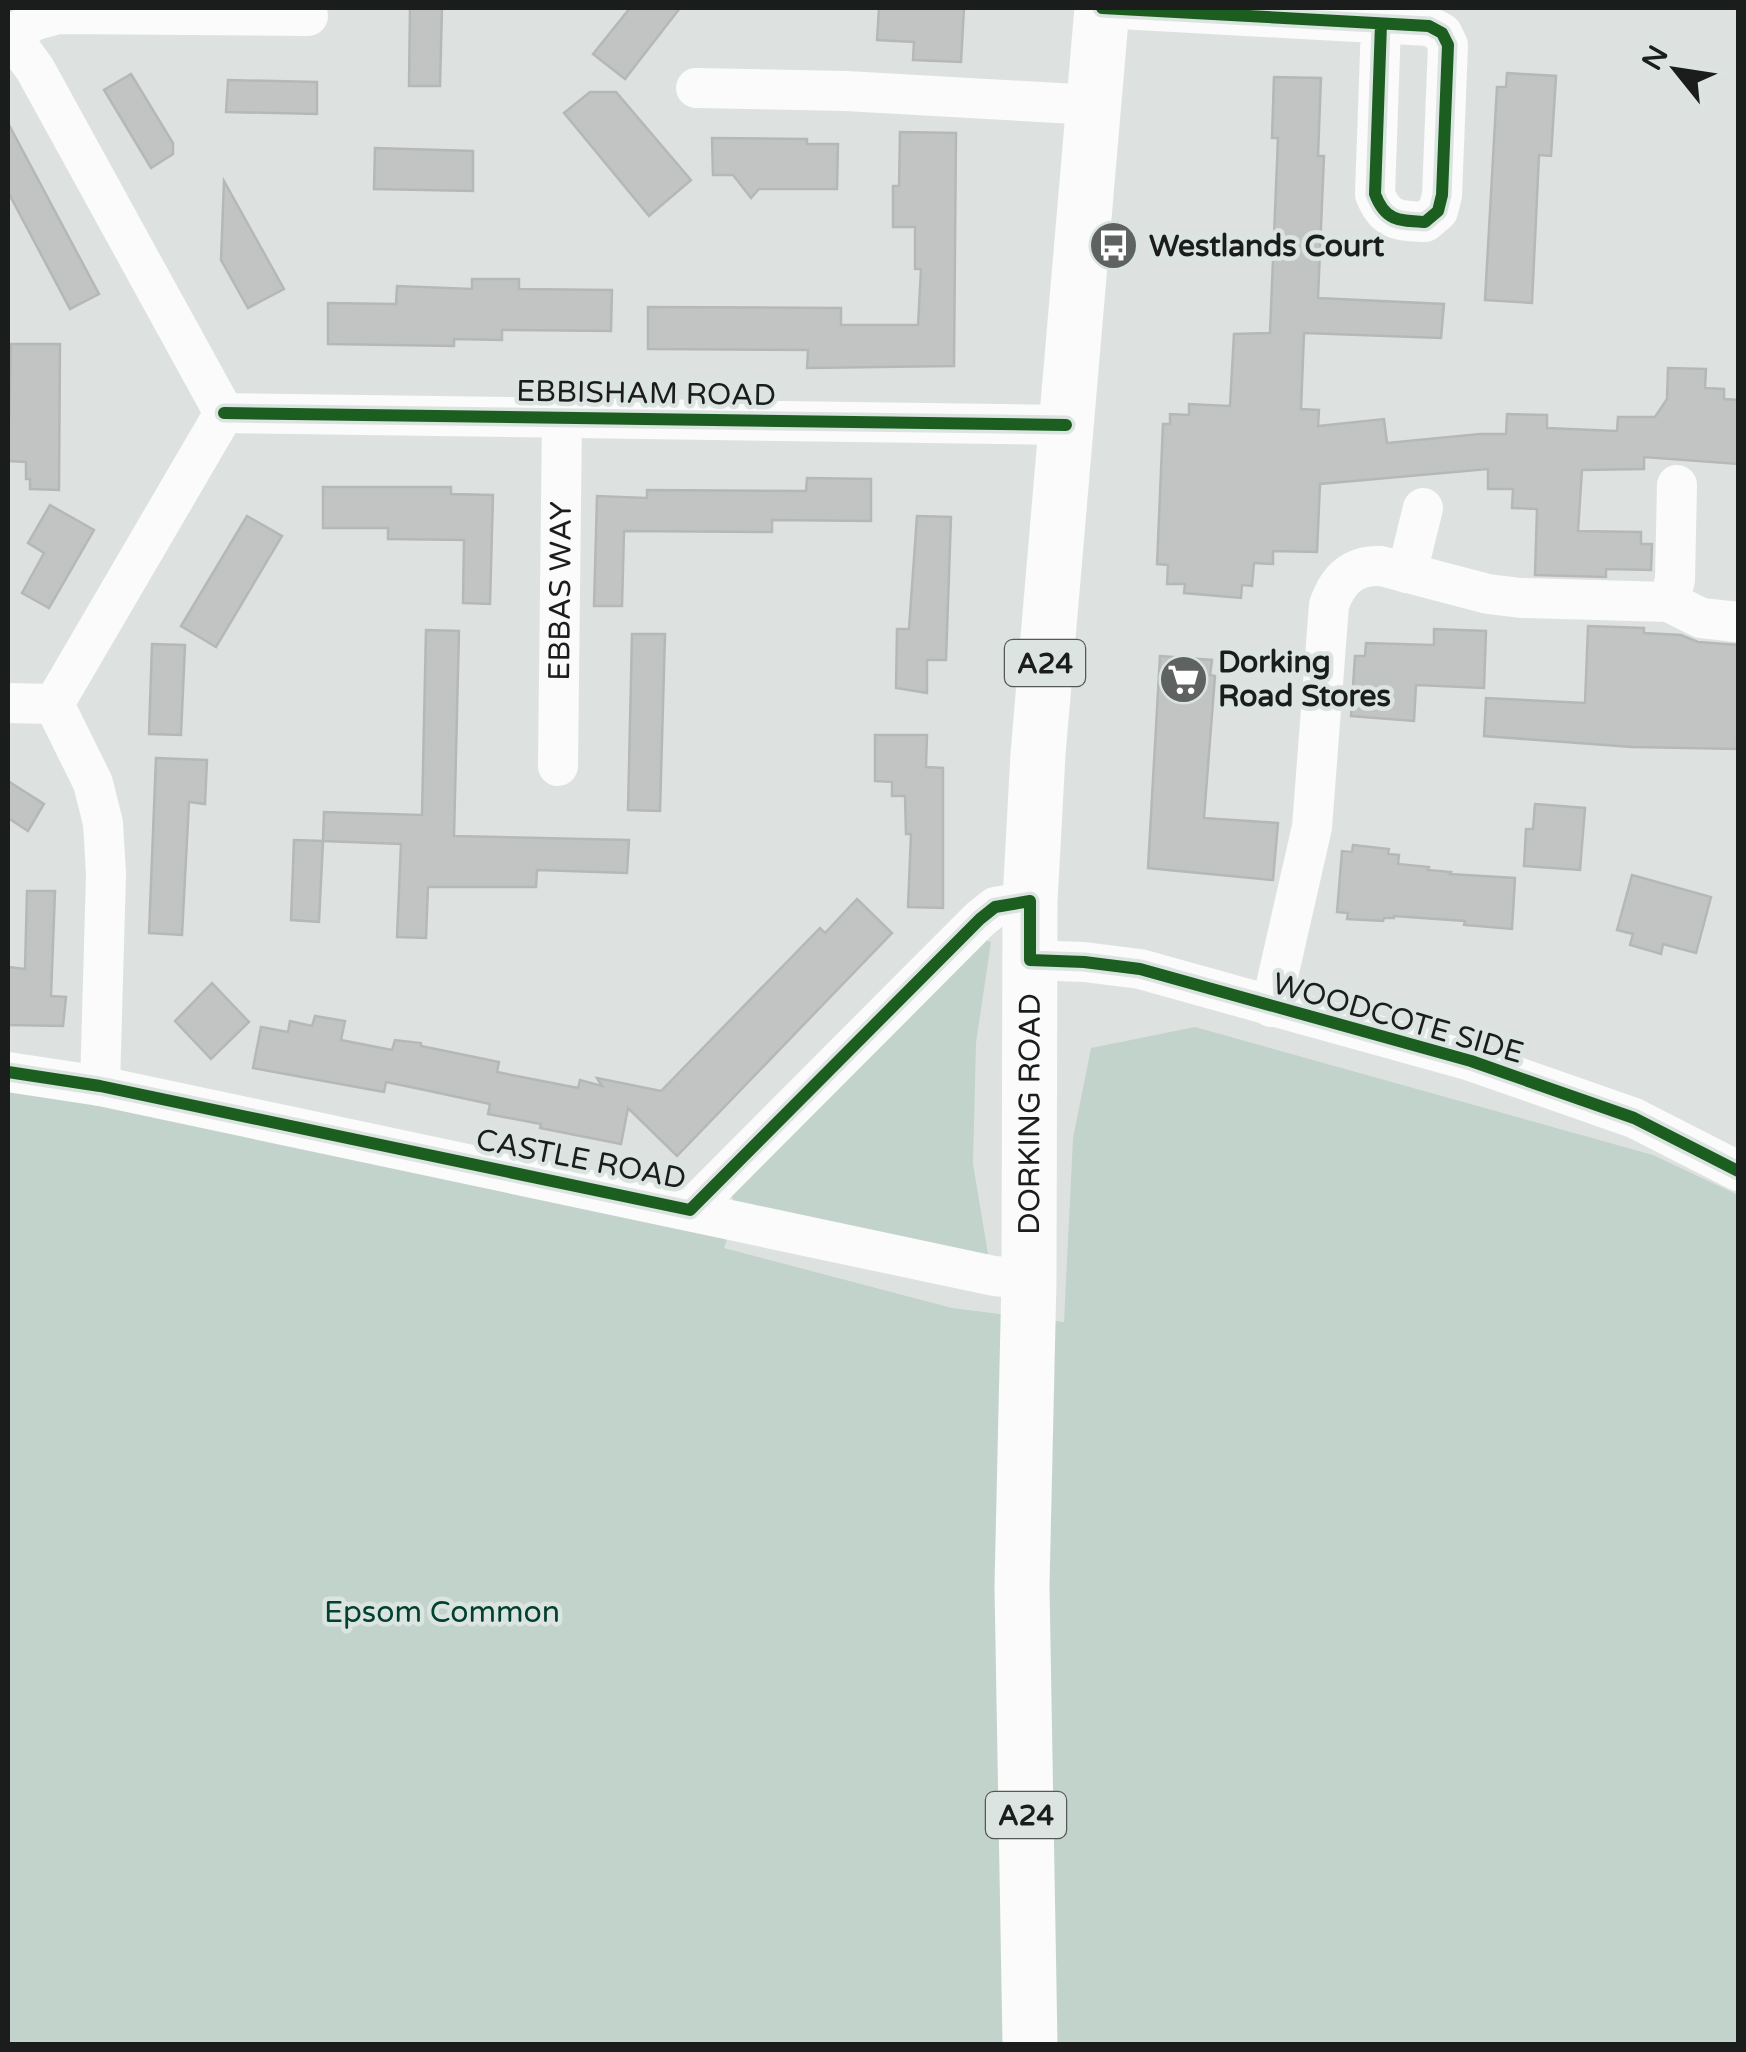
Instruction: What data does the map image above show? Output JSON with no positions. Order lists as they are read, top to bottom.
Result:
{
  "streets": {
    "highway": ["A24", "DORKING ROAD"],
    "street": [
      "EBBISHAM ROAD",
      "EBBAS WAY",
      "WOODCOTE SIDE",
      "CASTLE ROAD"
    ]
  },
  "crossings": [
    ["EBBISHAM ROAD", "EBBAS WAY"],
    ["EBBISHAM ROAD", "DORKING ROAD"],
    ["WOODCOTE SIDE", "DORKING ROAD"],
    ["DORKING ROAD", "CASTLE ROAD"]
  ],
  "parks": ["Epsom Common"],
  "places": {
    "bus stop": ["Westlands Court"],
    "supermarket": ["Dorking Road Stores"]
  },
  "north": "top left"
}
